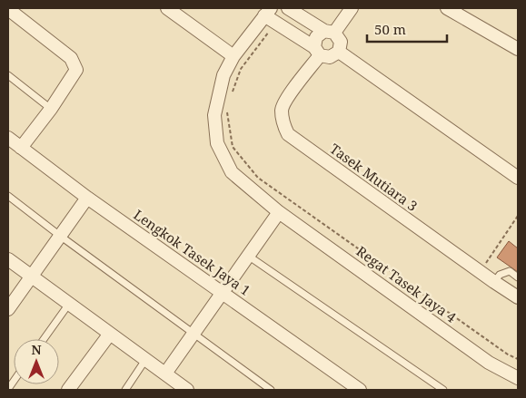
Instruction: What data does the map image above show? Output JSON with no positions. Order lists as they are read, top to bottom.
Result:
{
  "streets": {
    "street": ["Tasek Mutiara 3", "Lengkok Tasek Jaya 1", "Regat Tasek Jaya 4"]
  },
  "scale_bar": "50 m",
  "north": "top"
}
